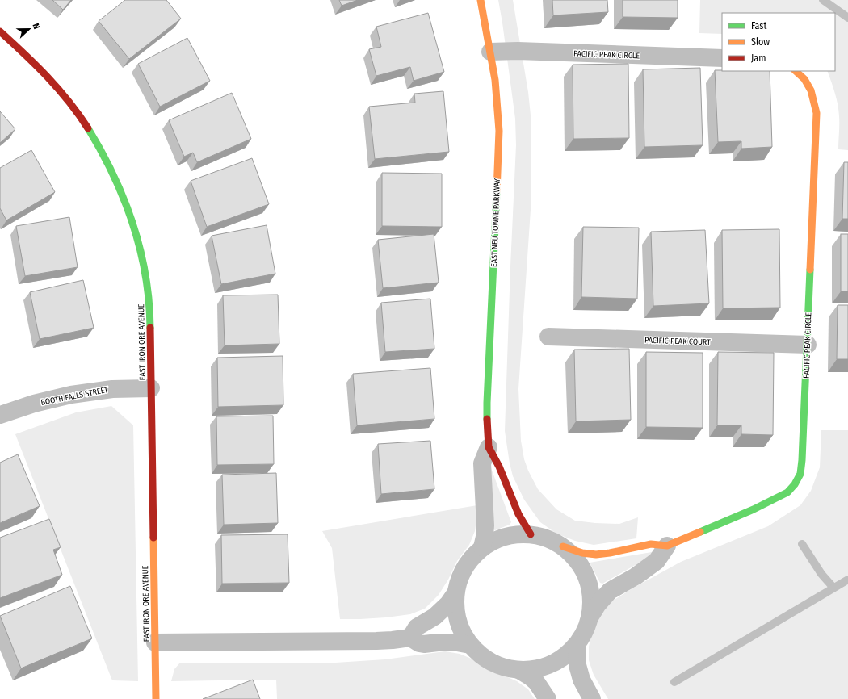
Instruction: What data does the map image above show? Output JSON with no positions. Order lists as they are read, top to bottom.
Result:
{
  "streets": {
    "street": [
      "PACIFIC PEAK CIRCLE",
      "EAST NEU TOWNE PARKWAY",
      "PACIFIC PEAK COURT",
      "EAST IRON ORE AVENUE",
      "BOOTH FALLS STREET"
    ]
  },
  "crossings": [
    ["PACIFIC PEAK CIRCLE", "EAST NEU TOWNE PARKWAY"],
    ["PACIFIC PEAK CIRCLE", "PACIFIC PEAK COURT"],
    ["EAST IRON ORE AVENUE", "BOOTH FALLS STREET"]
  ],
  "legend": ["Fast", "Slow", "Jam"],
  "north": "right"
}
